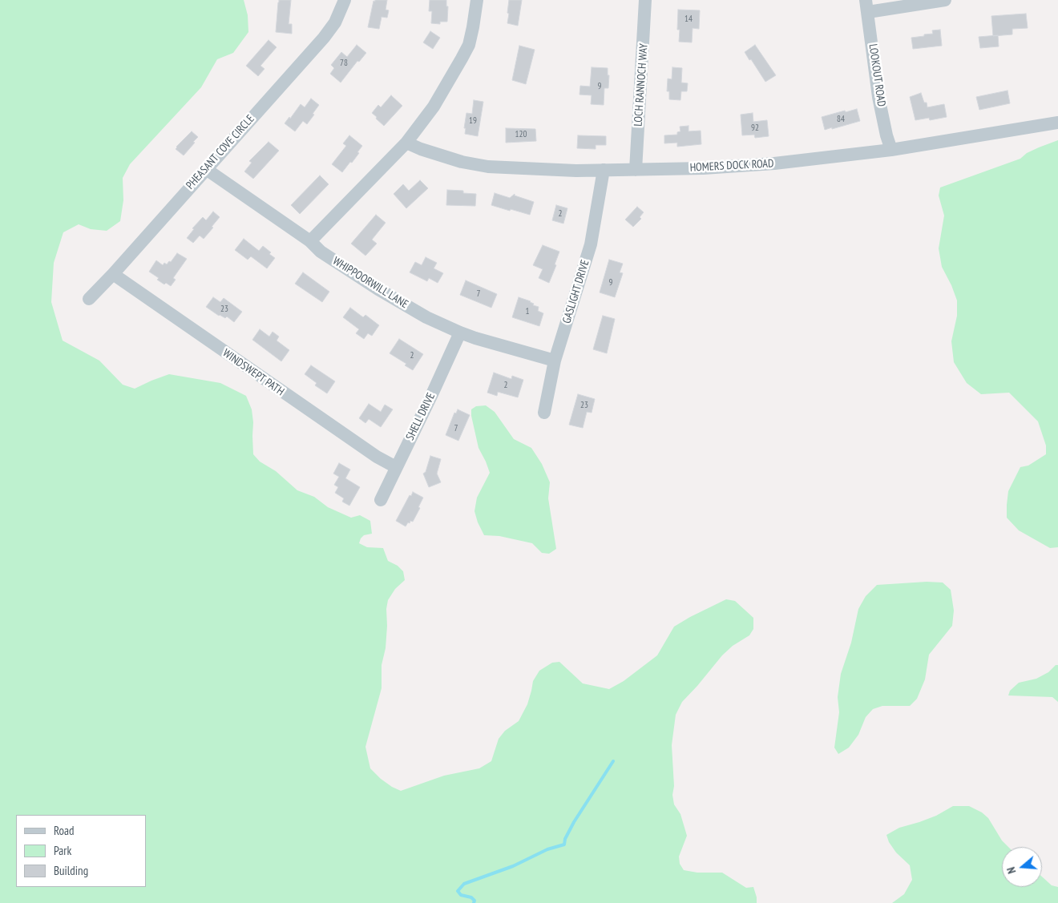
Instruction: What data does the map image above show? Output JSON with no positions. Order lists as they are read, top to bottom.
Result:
{
  "streets": {
    "street": [
      "LOOKOUT ROAD",
      "LOCH RANNOCH WAY",
      "PHEASANT COVE CIRCLE",
      "HOMERS DOCK ROAD",
      "WHIPPOORWILL LANE",
      "GASLIGHT DRIVE",
      "WINDSWEPT PATH",
      "SHELL DRIVE"
    ]
  },
  "crossings": [
    ["LOOKOUT ROAD", "HOMERS DOCK ROAD"],
    ["LOCH RANNOCH WAY", "HOMERS DOCK ROAD"],
    ["PHEASANT COVE CIRCLE", "WHIPPOORWILL LANE"],
    ["PHEASANT COVE CIRCLE", "WINDSWEPT PATH"],
    ["HOMERS DOCK ROAD", "GASLIGHT DRIVE"],
    ["WHIPPOORWILL LANE", "GASLIGHT DRIVE"],
    ["WHIPPOORWILL LANE", "SHELL DRIVE"],
    ["WINDSWEPT PATH", "SHELL DRIVE"]
  ],
  "house_numbers": [
    "14",
    "78",
    "9",
    "84",
    "19",
    "92",
    "120",
    "2",
    "9",
    "7",
    "23",
    "1",
    "2",
    "2",
    "23",
    "7"
  ],
  "legend": ["Road", "Park", "Building"],
  "north": "left"
}
